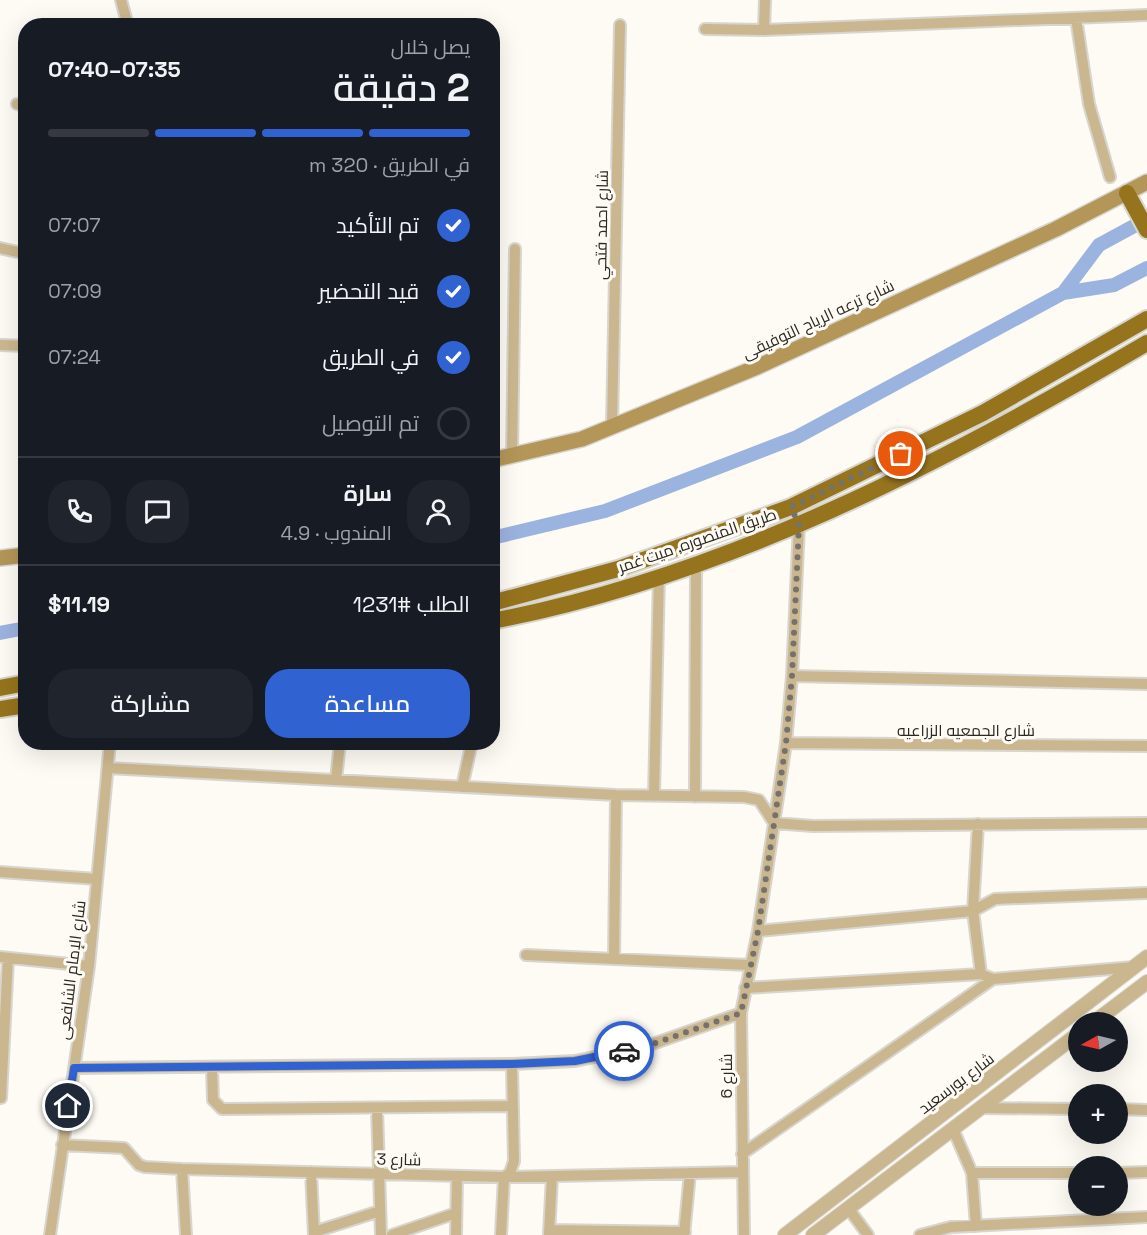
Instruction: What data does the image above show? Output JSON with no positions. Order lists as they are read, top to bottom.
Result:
{
  "streets": {
    "highway": ["طريق المنصوره, ميت غمر"],
    "main road": ["شارع ترعه الرياح التوفيقى"],
    "street": [
      "شارع احمد فتحي",
      "شارع الجمعيه الزراعيه",
      "شارع الإمام الشافعى",
      "شارع 6",
      "شارع بورسعيد",
      "شارع 3"
    ]
  },
  "crossings": [
    ["شارع احمد فتحي", "شارع ترعه الرياح التوفيقى"],
    ["طريق المنصوره, ميت غمر", "شارع 6"],
    ["شارع الجمعيه الزراعيه", "شارع 6"],
    ["شارع الإمام الشافعى", "شارع 3"],
    ["شارع 6", "شارع 3"]
  ],
  "north": "left",
  "page": {
    "heading": ["2 دقيقة", "يصل خلال", "07:35–07:40"],
    "panel": [
      "سارة",
      "المندوب · 4.9",
      "الطلب #1231",
      "$11.19"
    ],
    "bar": "في الطريق · 320 m",
    "list": [
      ["تم التأكيد", "07:07"],
      ["قيد التحضير", "07:09"],
      ["في الطريق", "07:24"],
      "تم التوصيل"
    ],
    "buttons": ["مساعدة", "مشاركة"],
    "map_buttons": ["+", "−"]
  }
}
